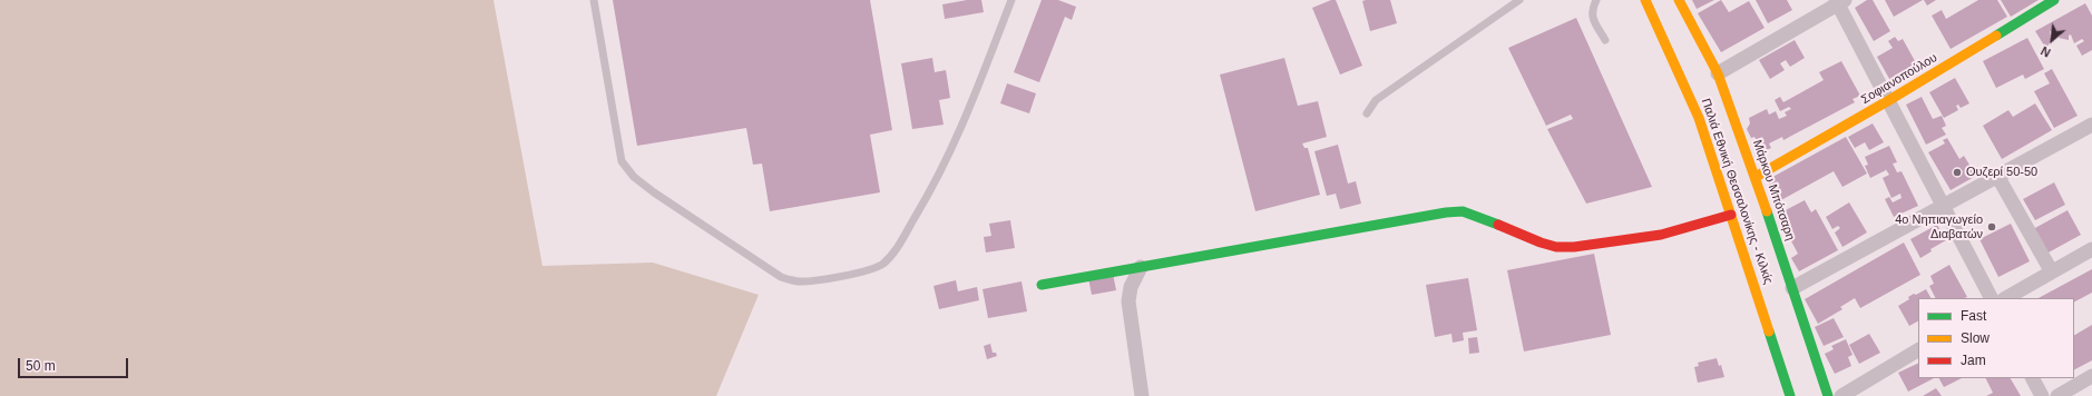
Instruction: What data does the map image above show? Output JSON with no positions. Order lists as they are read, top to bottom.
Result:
{
  "streets": {
    "street": ["Σοφιανοπούλου", "Μάρκου Μπότσαρη", "Παλιά Εθνική Θεσσαλονίκης - Κιλκίς"]
  },
  "crossings": [
    ["Σοφιανοπούλου", "Μάρκου Μπότσαρη"]
  ],
  "places": ["Ουζερί 50-50", "4ο Νηπιαγωγείο Διαβατών"],
  "legend": ["Fast", "Slow", "Jam"],
  "scale_bar": "50 m",
  "north": "bottom left"
}
